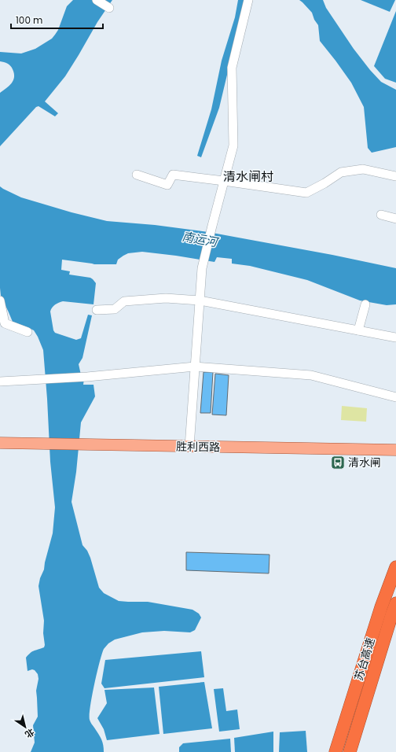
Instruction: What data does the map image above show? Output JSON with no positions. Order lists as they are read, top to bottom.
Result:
{
  "streets": {
    "highway": ["苏台高速"],
    "main road": ["胜利西路"]
  },
  "districts": ["清水闸村"],
  "water": ["南运河"],
  "places": {
    "bus stop": ["清水闸"]
  },
  "scale_bar": "100 m",
  "north": "bottom right"
}
